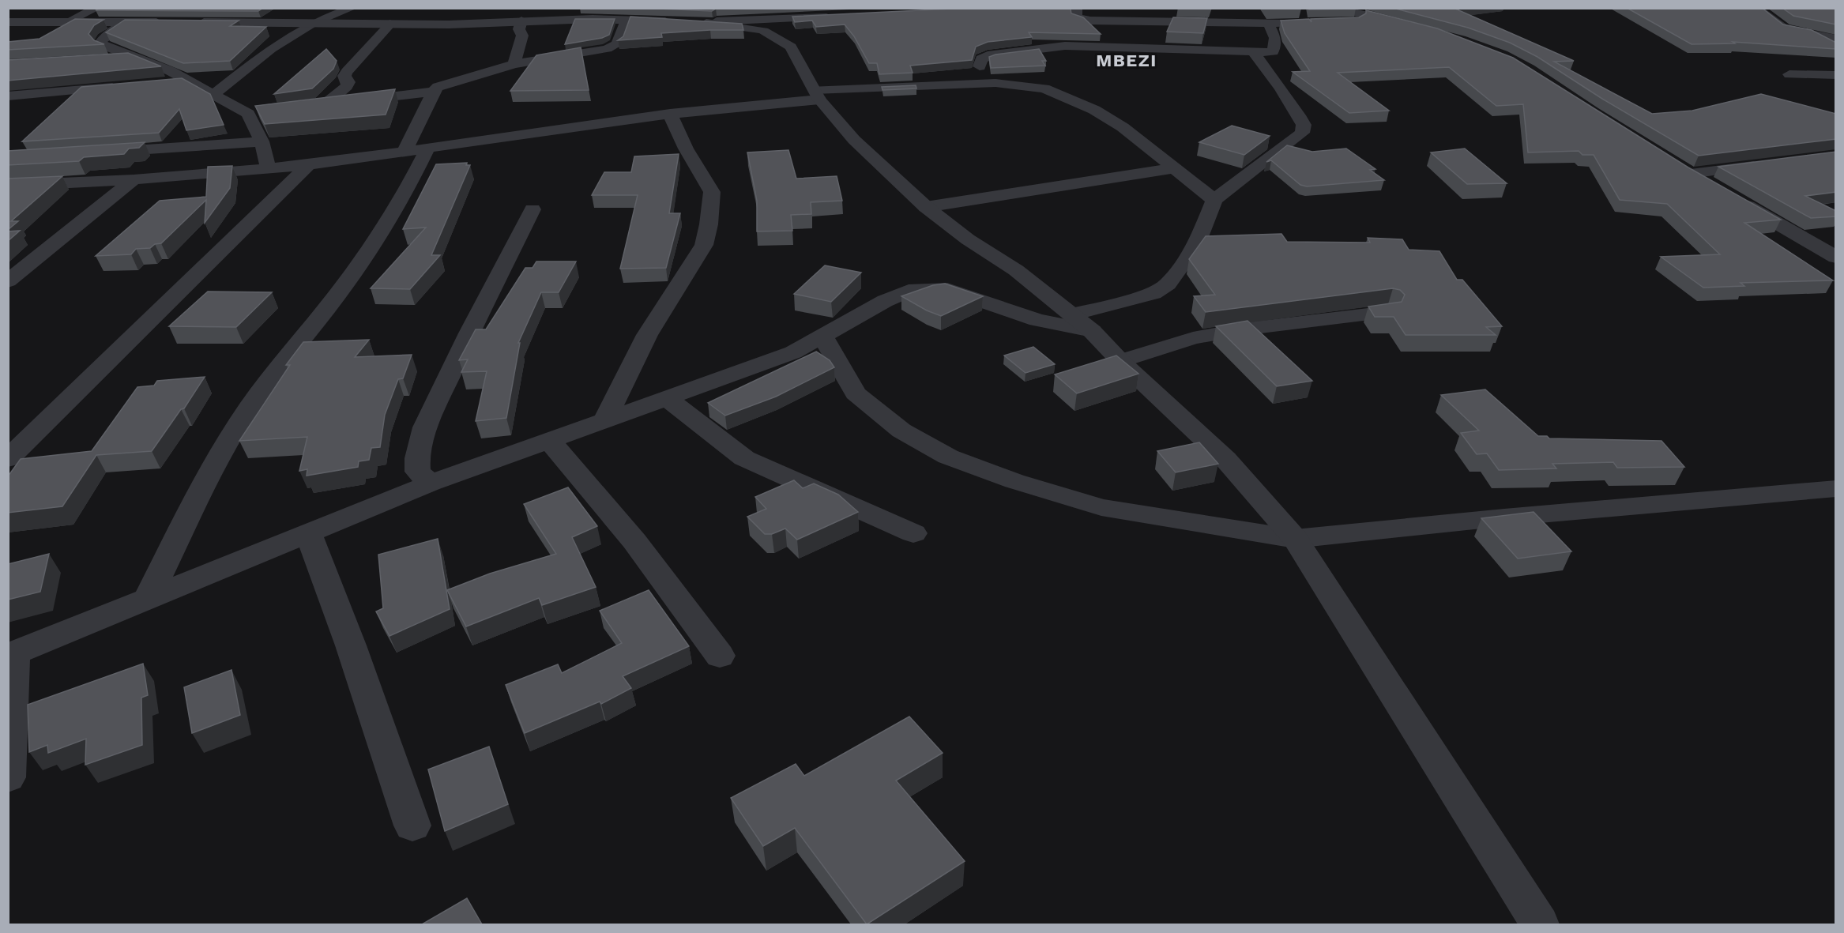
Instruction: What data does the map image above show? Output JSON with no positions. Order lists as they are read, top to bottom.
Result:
{
  "districts": ["MBEZI"]
}
